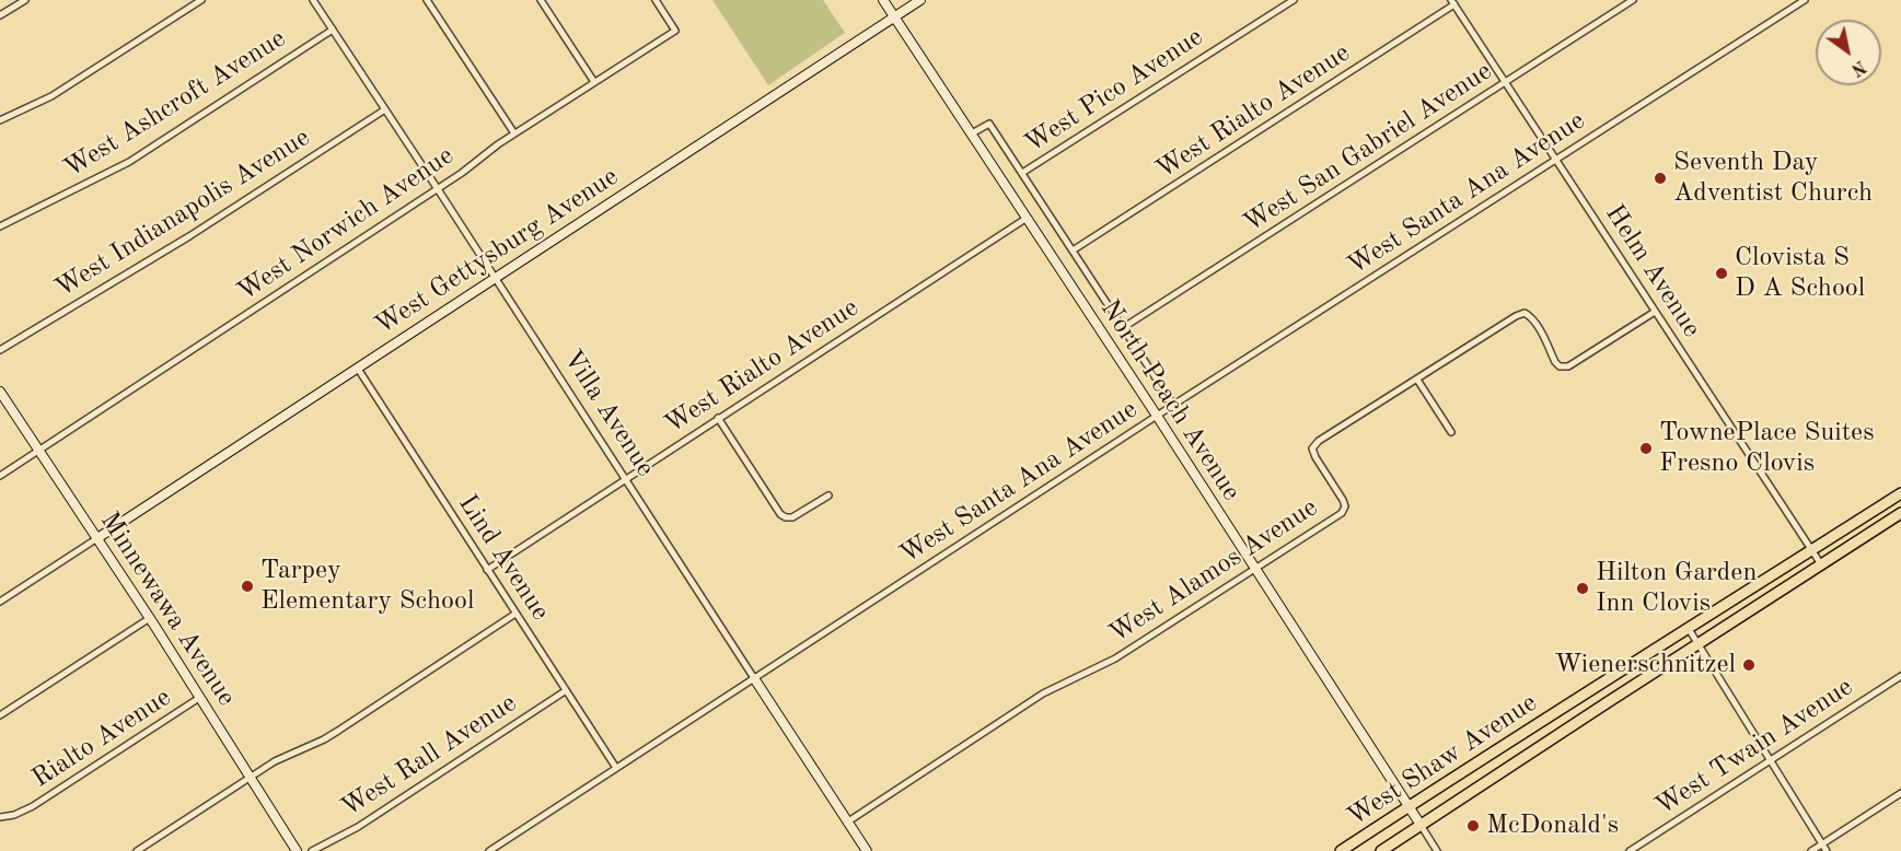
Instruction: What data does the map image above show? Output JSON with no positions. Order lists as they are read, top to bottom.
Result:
{
  "streets": {
    "main road": ["West Shaw Avenue"],
    "street": [
      "West Pico Avenue",
      "West Ashcroft Avenue",
      "West Rialto Avenue",
      "West San Gabriel Avenue",
      "West Santa Ana Avenue",
      "West Indianapolis Avenue",
      "West Norwich Avenue",
      "West Gettysburg Avenue",
      "Helm Avenue",
      "North Peach Avenue",
      "Villa Avenue",
      "Lind Avenue",
      "West Alamos Avenue",
      "Minnewawa Avenue",
      "Rialto Avenue",
      "West Twain Avenue",
      "West Rall Avenue"
    ]
  },
  "crossings": [
    ["West Ashcroft Avenue", "Villa Avenue"],
    ["West Rialto Avenue", "Helm Avenue"],
    ["West Rialto Avenue", "North Peach Avenue"],
    ["West Rialto Avenue", "Villa Avenue"],
    ["West Rialto Avenue", "Lind Avenue"],
    ["West San Gabriel Avenue", "Helm Avenue"],
    ["West Santa Ana Avenue", "Helm Avenue"],
    ["West Santa Ana Avenue", "North Peach Avenue"],
    ["West Santa Ana Avenue", "Villa Avenue"],
    ["West Santa Ana Avenue", "Lind Avenue"],
    ["West Indianapolis Avenue", "Villa Avenue"],
    ["West Norwich Avenue", "Villa Avenue"],
    ["West Norwich Avenue", "Minnewawa Avenue"],
    ["West Gettysburg Avenue", "North Peach Avenue"],
    ["West Gettysburg Avenue", "Villa Avenue"],
    ["West Gettysburg Avenue", "Lind Avenue"],
    ["West Gettysburg Avenue", "Minnewawa Avenue"],
    ["Helm Avenue", "West Alamos Avenue"],
    ["Helm Avenue", "West Shaw Avenue"],
    ["North Peach Avenue", "West Alamos Avenue"],
    ["North Peach Avenue", "West Shaw Avenue"],
    ["Villa Avenue", "West Alamos Avenue"],
    ["Lind Avenue", "West Rall Avenue"],
    ["Minnewawa Avenue", "Rialto Avenue"]
  ],
  "places": [
    "Seventh Day Adventist Church",
    "Clovista S D A School",
    "TownePlace Suites Fresno Clovis",
    "Tarpey Elementary School",
    "Hilton Garden Inn Clovis",
    "Wienerschnitzel",
    "McDonald's"
  ],
  "north": "bottom right"
}
